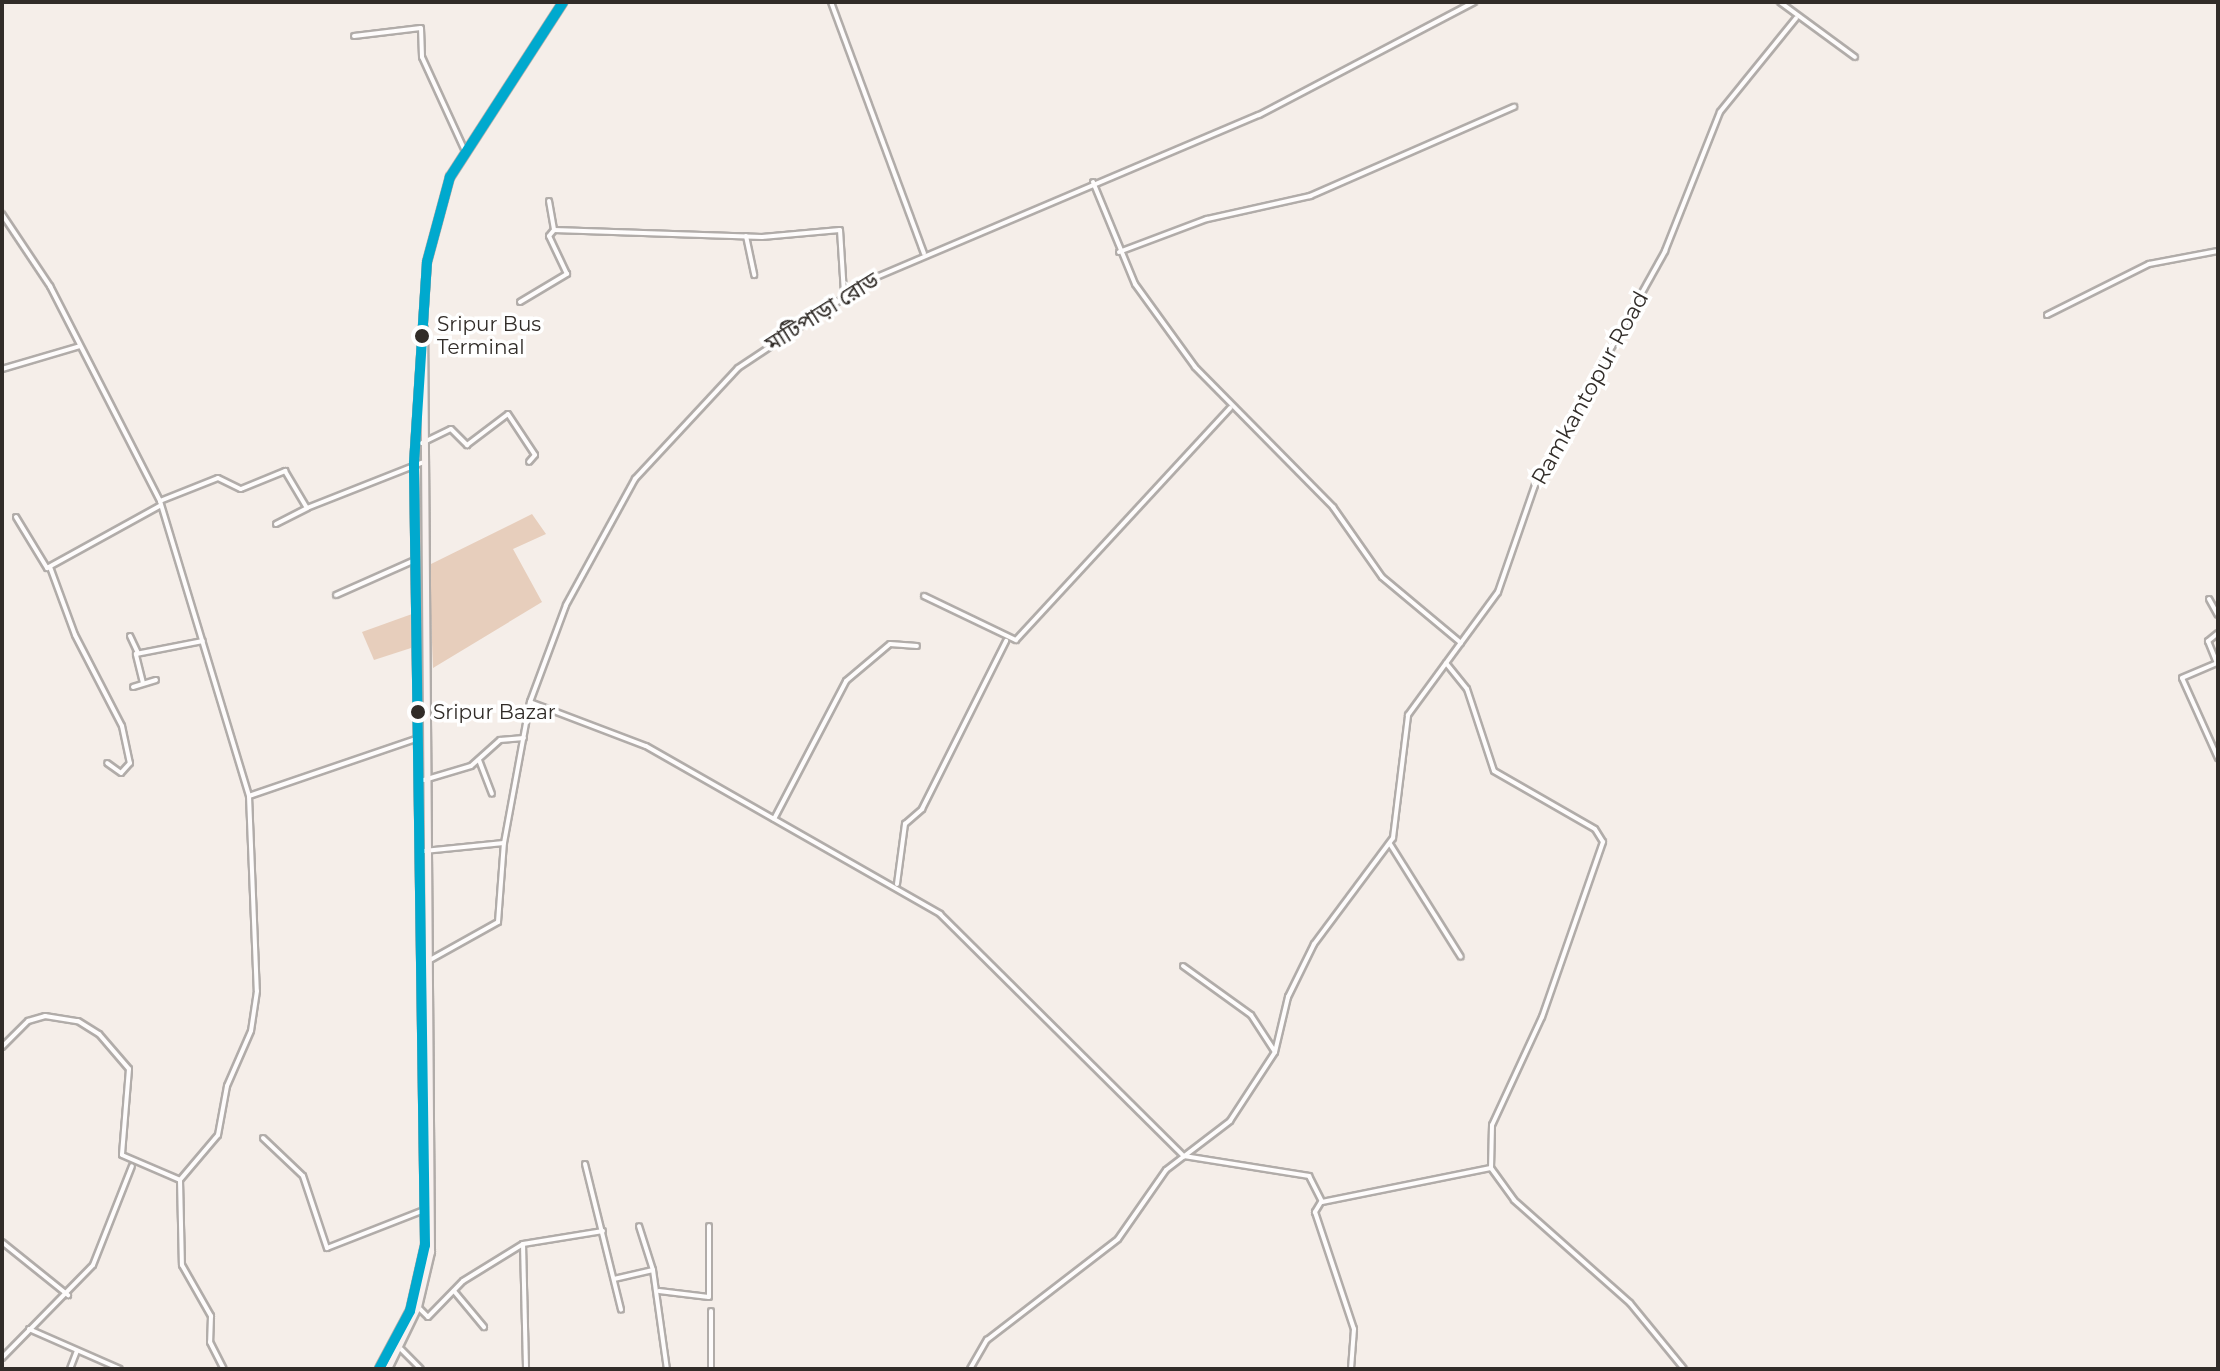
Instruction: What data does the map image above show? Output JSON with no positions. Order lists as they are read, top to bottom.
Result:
{
  "streets": {
    "street": ["মাটিপাড়া রোড", "Ramkantopur Road"]
  },
  "places": ["Sripur Bus Terminal", "Sripur Bazar"]
}
